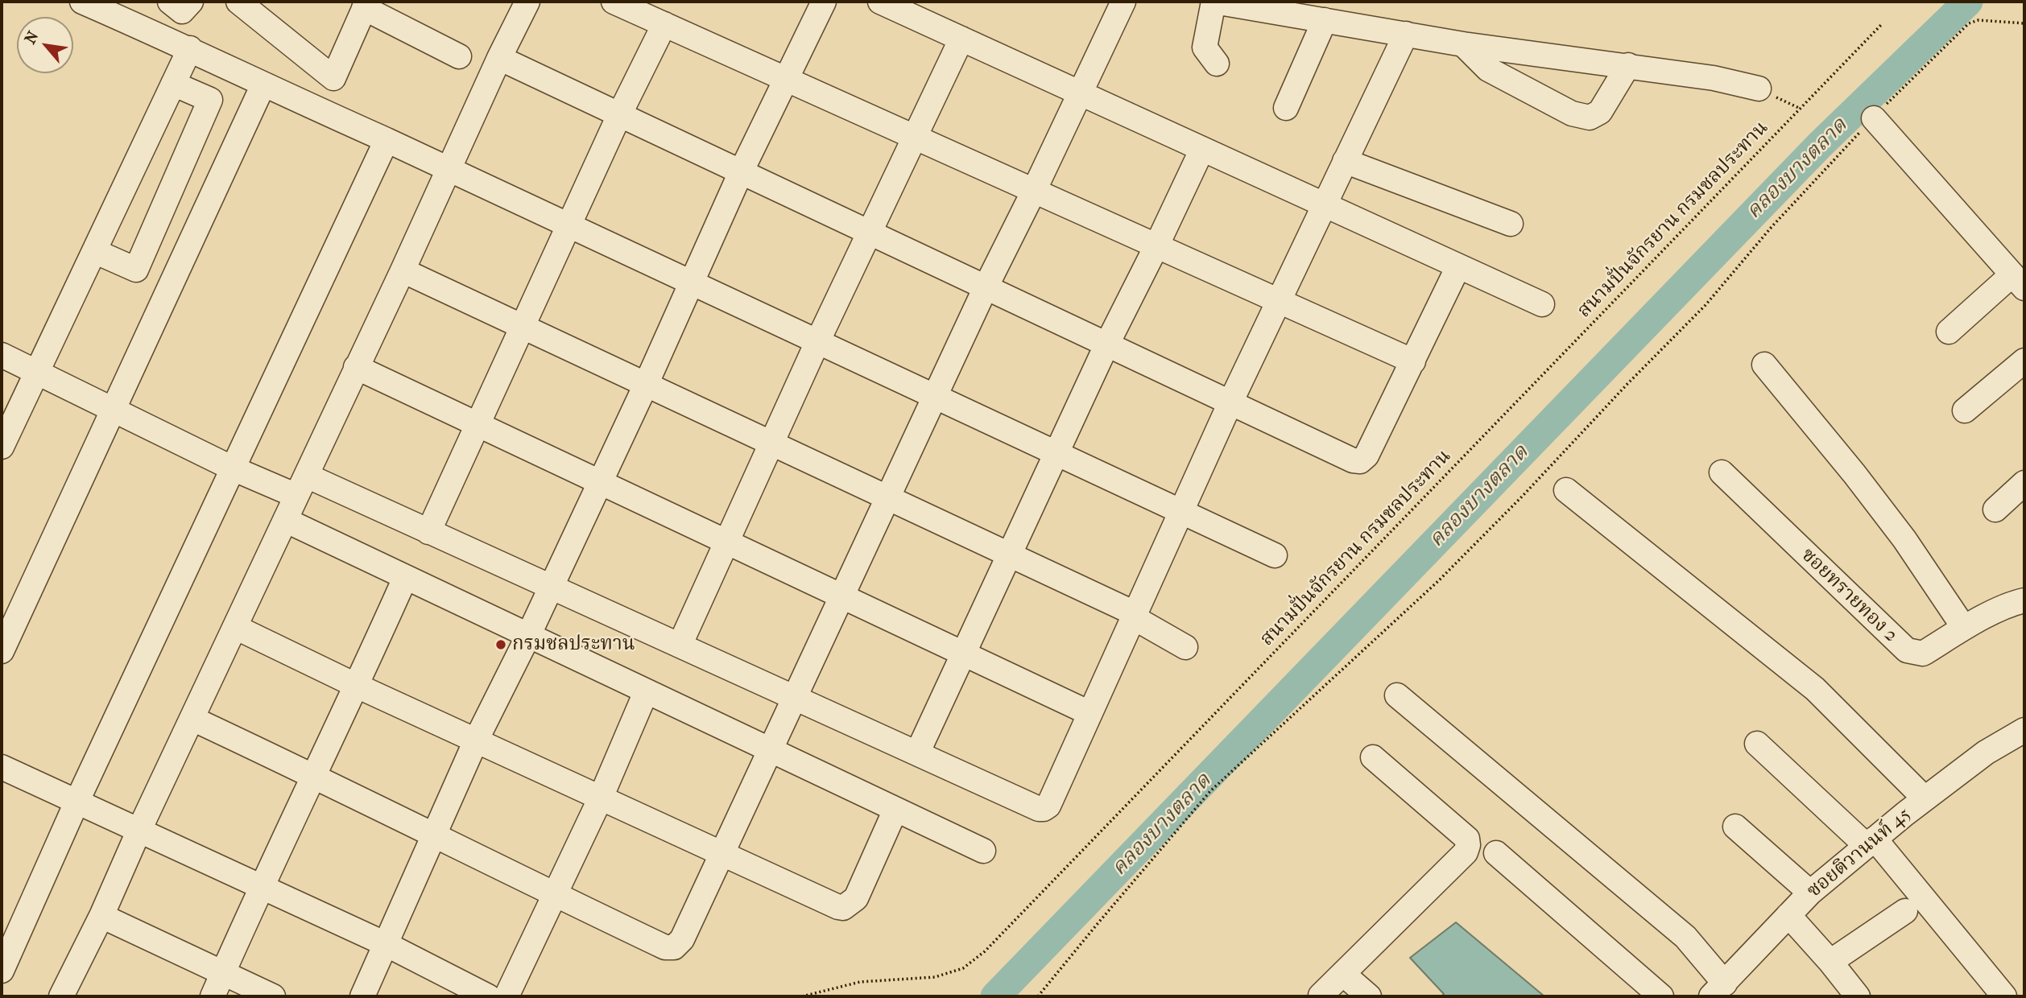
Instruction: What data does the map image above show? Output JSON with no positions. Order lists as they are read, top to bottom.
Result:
{
  "streets": {
    "street": ["ซอยทรายทอง 2", "ซอยติวานนท์ 45"],
    "path": ["สนามปั่นจักรยาน กรมชลประทาน"]
  },
  "water": ["คลองบางตลาด"],
  "places": ["กรมชลประทาน"],
  "north": "top left"
}
